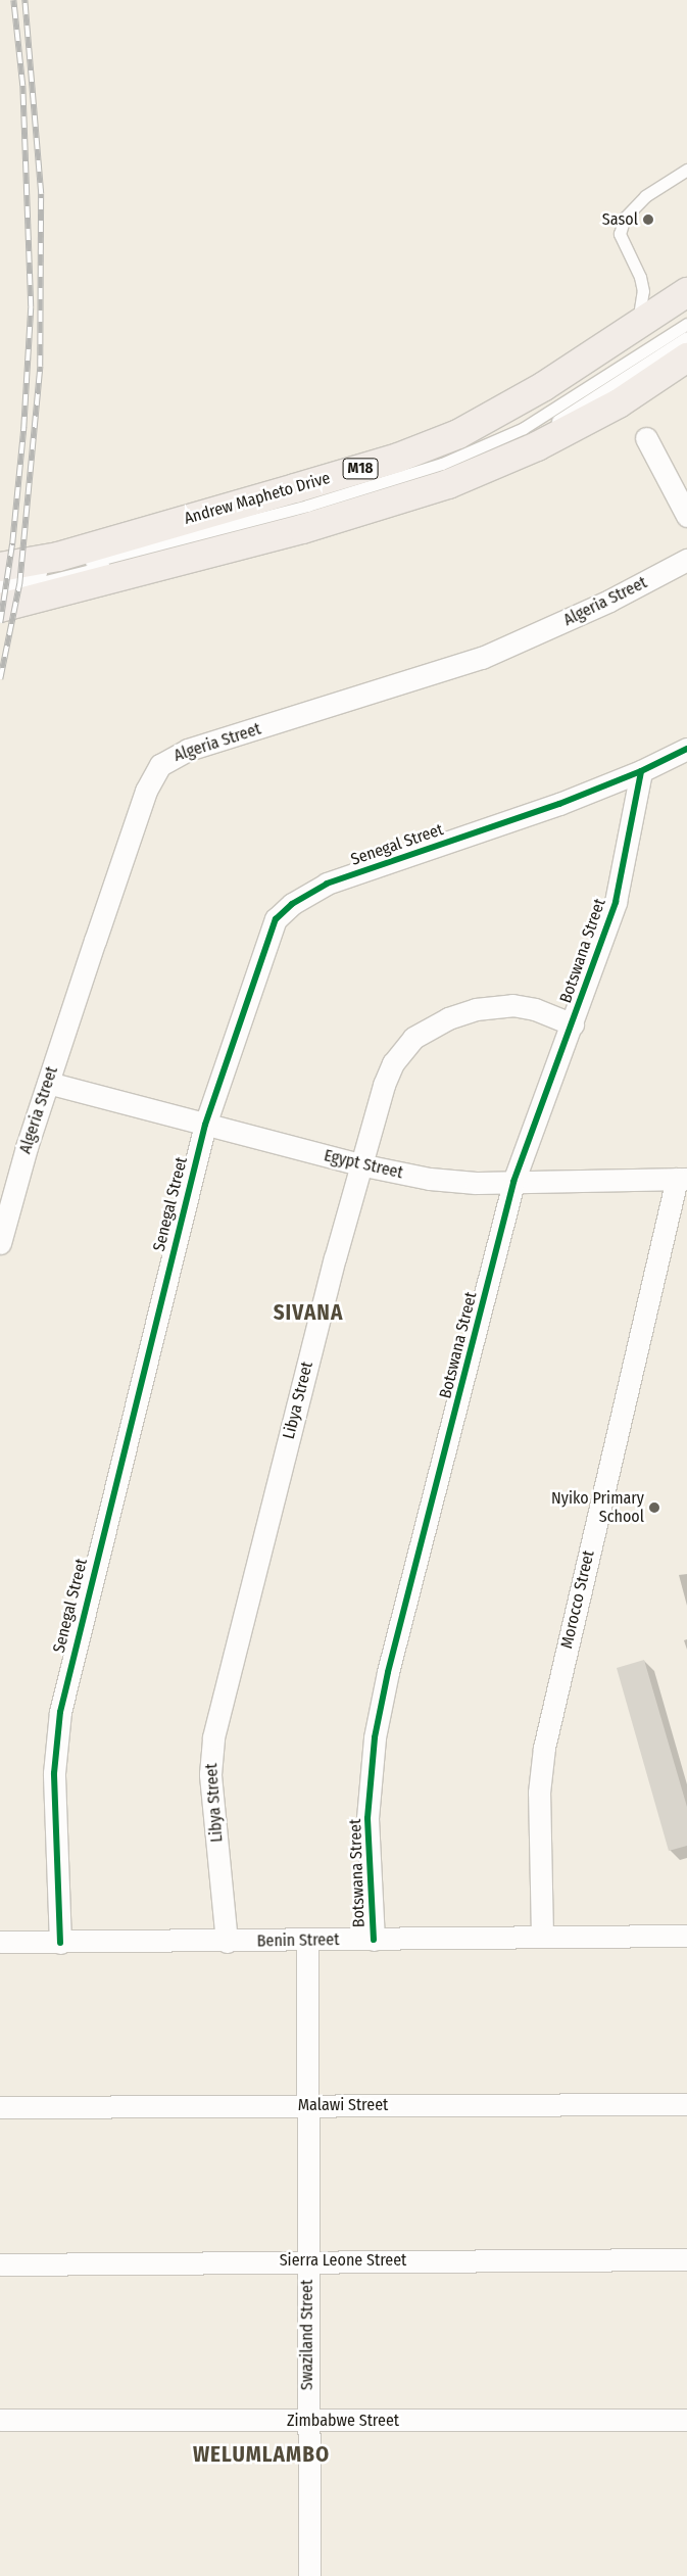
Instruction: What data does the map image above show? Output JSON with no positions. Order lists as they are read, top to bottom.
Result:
{
  "streets": {
    "main road": ["M18", "Andrew Mapheto Drive"],
    "street": [
      "Algeria Street",
      "Senegal Street",
      "Botswana Street",
      "Egypt Street",
      "Libya Street",
      "Morocco Street",
      "Benin Street",
      "Malawi Street",
      "Sierra Leone Street",
      "Swaziland Street",
      "Zimbabwe Street"
    ]
  },
  "crossings": [
    ["Algeria Street", "Egypt Street"],
    ["Senegal Street", "Botswana Street"],
    ["Senegal Street", "Egypt Street"],
    ["Senegal Street", "Benin Street"],
    ["Botswana Street", "Egypt Street"],
    ["Botswana Street", "Libya Street"],
    ["Botswana Street", "Benin Street"],
    ["Egypt Street", "Libya Street"],
    ["Egypt Street", "Morocco Street"],
    ["Libya Street", "Benin Street"],
    ["Morocco Street", "Benin Street"],
    ["Benin Street", "Swaziland Street"],
    ["Malawi Street", "Swaziland Street"],
    ["Sierra Leone Street", "Swaziland Street"],
    ["Swaziland Street", "Zimbabwe Street"]
  ],
  "districts": ["SIVANA", "WELUMLAMBO"],
  "places": ["Sasol", "Nyiko Primary School"]
}
